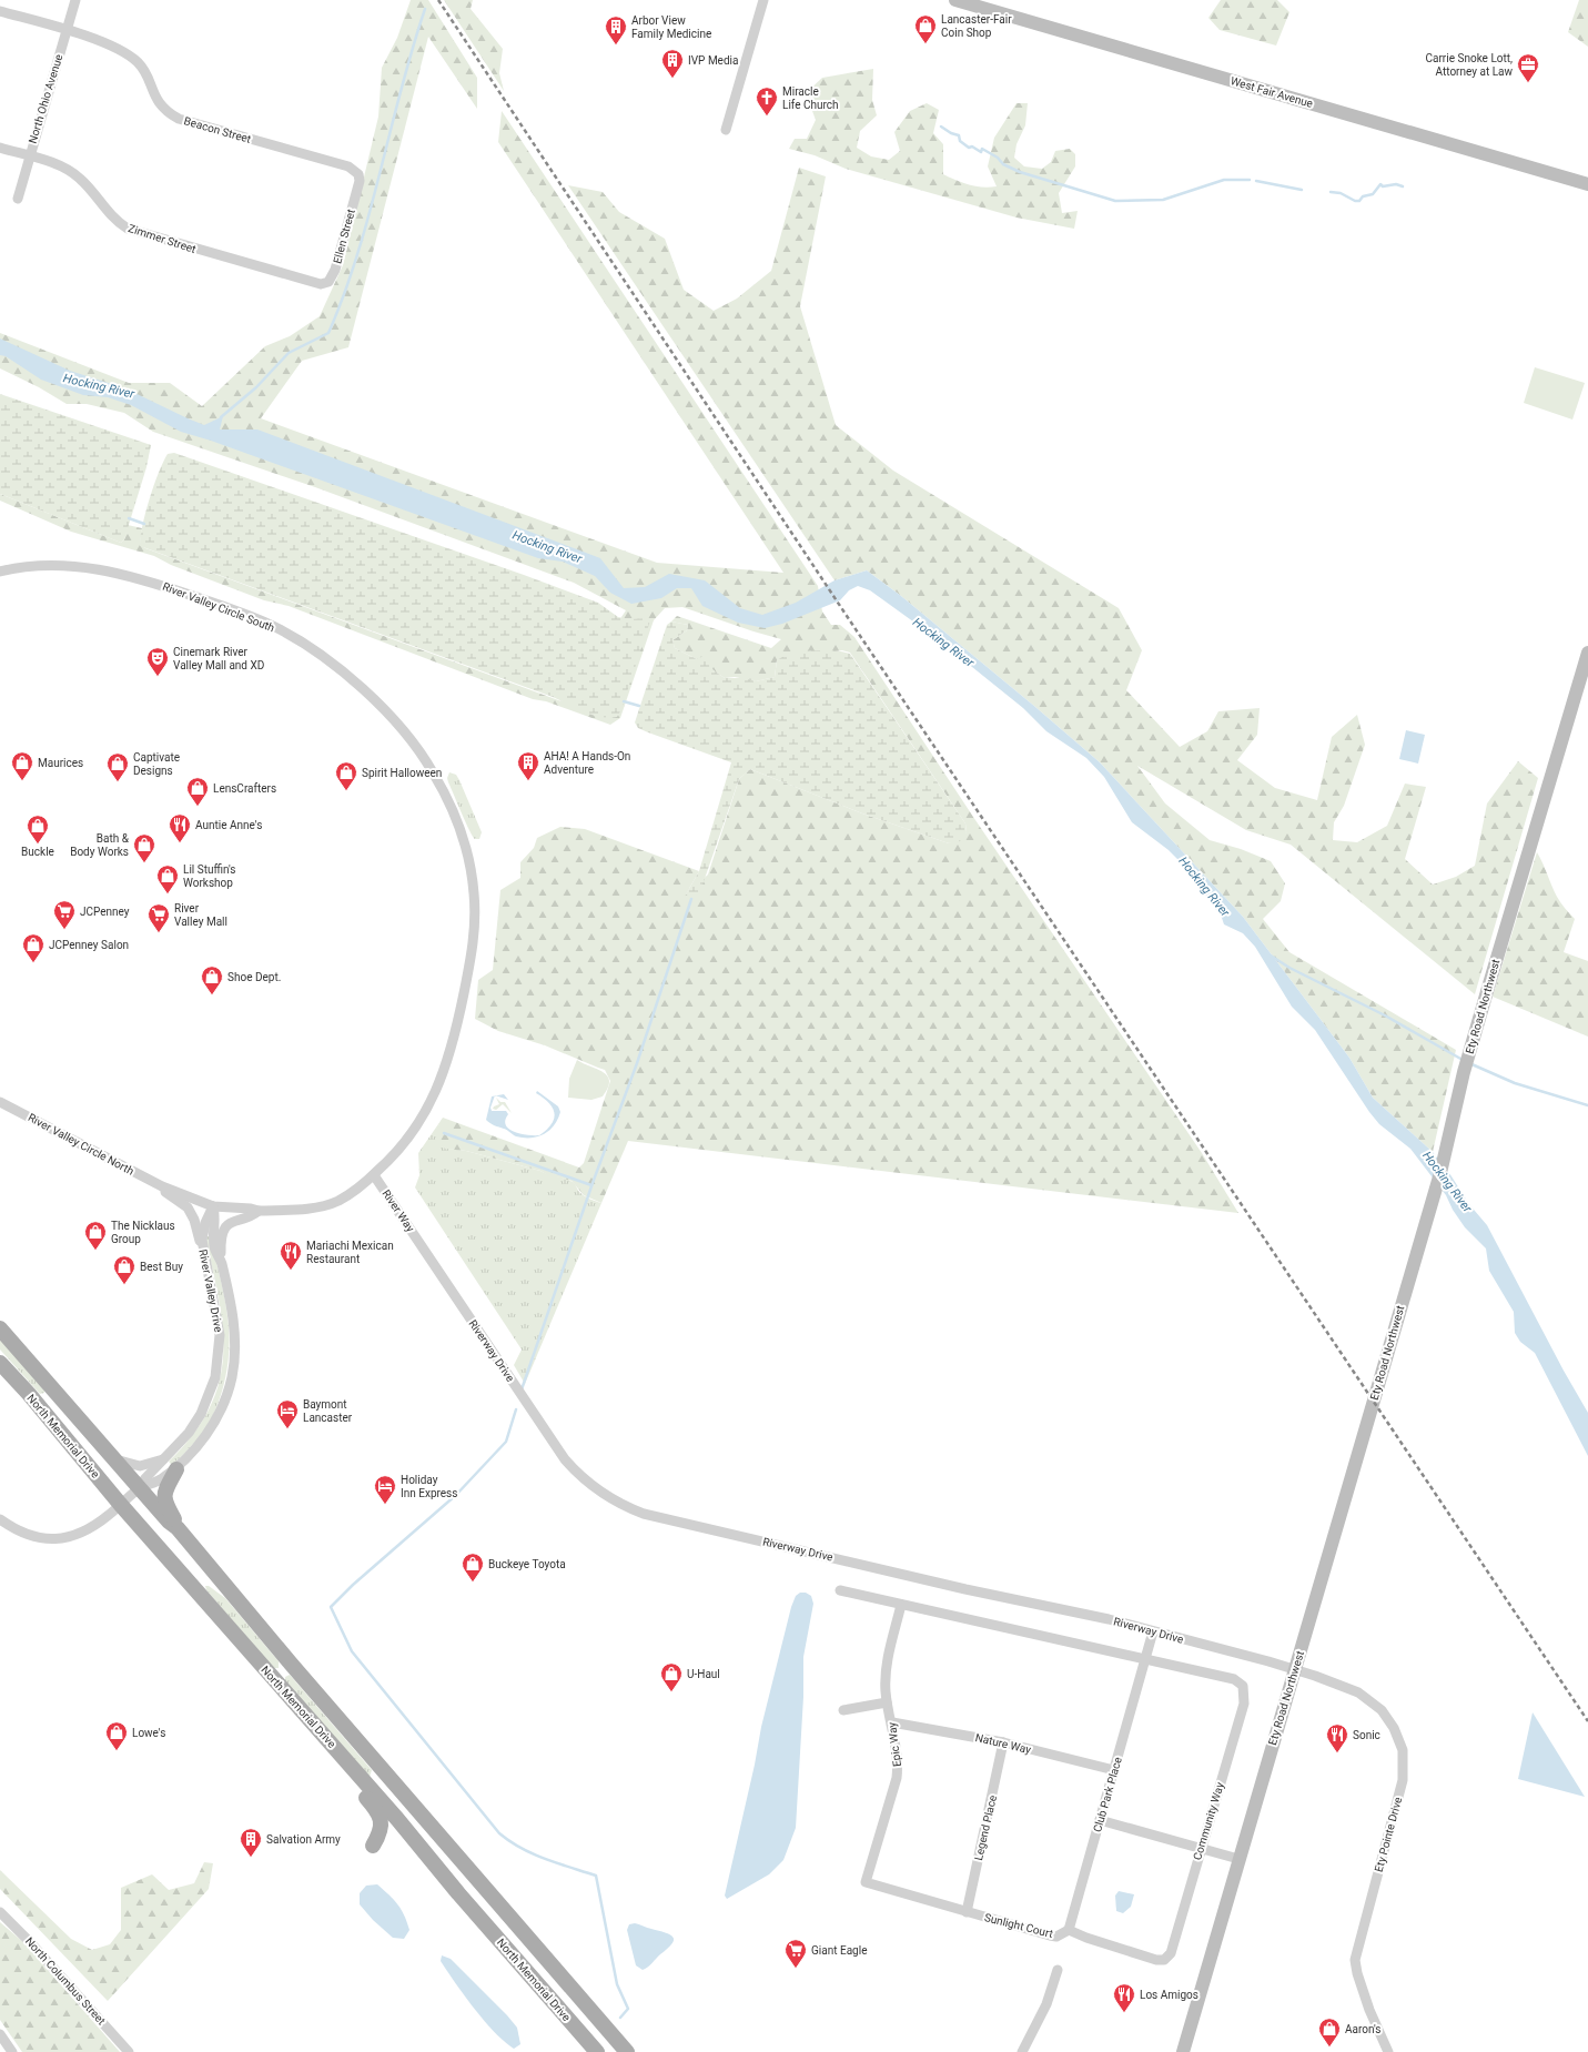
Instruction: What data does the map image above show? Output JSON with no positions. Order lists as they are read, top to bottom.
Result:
{
  "streets": {
    "main road": ["North Memorial Drive"],
    "street": [
      "West Fair Avenue",
      "North Ohio Avenue",
      "Beacon Street",
      "Ellen Street",
      "Zimmer Street",
      "River Valley Circle South",
      "Ety Road Northwest",
      "River Valley Circle North",
      "River Way",
      "River Valley Drive",
      "Riverway Drive",
      "Nature Way",
      "Epic Way",
      "Club Park Place",
      "Community Way",
      "Legend Place",
      "Ety Pointe Drive",
      "Sunlight Court",
      "North Columbus Street"
    ]
  },
  "crossings": [
    ["North Ohio Avenue", "Beacon Street"],
    ["North Ohio Avenue", "Zimmer Street"],
    ["Beacon Street", "Ellen Street"],
    ["Ellen Street", "Zimmer Street"],
    ["River Valley Circle South", "River Valley Circle North"],
    ["River Valley Circle South", "River Way"],
    ["River Valley Circle South", "River Valley Drive"],
    ["Ety Road Northwest", "Riverway Drive"],
    ["Ety Road Northwest", "Ety Pointe Drive"],
    ["River Valley Circle North", "River Valley Drive"],
    ["River Way", "Riverway Drive"],
    ["River Valley Drive", "North Memorial Drive"],
    ["Riverway Drive", "Club Park Place"],
    ["Riverway Drive", "Ety Pointe Drive"],
    ["Nature Way", "Epic Way"],
    ["Nature Way", "Club Park Place"],
    ["Nature Way", "Legend Place"],
    ["Epic Way", "Sunlight Court"],
    ["Club Park Place", "Community Way"],
    ["Club Park Place", "Sunlight Court"],
    ["Community Way", "Sunlight Court"],
    ["Legend Place", "Sunlight Court"]
  ],
  "water": ["Hocking River"],
  "places": {
    "shop": [
      "Lancaster-Fair Coin Shop",
      "Maurices",
      "Captivate Designs",
      "Spirit Halloween",
      "LensCrafters",
      "Buckle",
      "Bath & Body Works",
      "Lil Stuffin's Workshop",
      "JCPenney Salon",
      "Shoe Dept.",
      "The Nicklaus Group",
      "Best Buy",
      "Buckeye Toyota",
      "U-Haul",
      "Lowe's",
      "Aaron's"
    ],
    "building": [
      "Arbor View Family Medicine",
      "IVP Media",
      "AHA! A Hands-On Adventure",
      "Salvation Army"
    ],
    "office": ["Carrie Snoke Lott, Attorney at Law"],
    "church": ["Miracle Life Church"],
    "theatre": ["Cinemark River Valley Mall and XD"],
    "restaurant": [
      "Auntie Anne's",
      "Mariachi Mexican Restaurant",
      "Sonic",
      "Los Amigos"
    ],
    "supermarket": ["JCPenney", "River Valley Mall", "Giant Eagle"],
    "hotel": ["Baymont Lancaster", "Holiday Inn Express"]
  }
}
